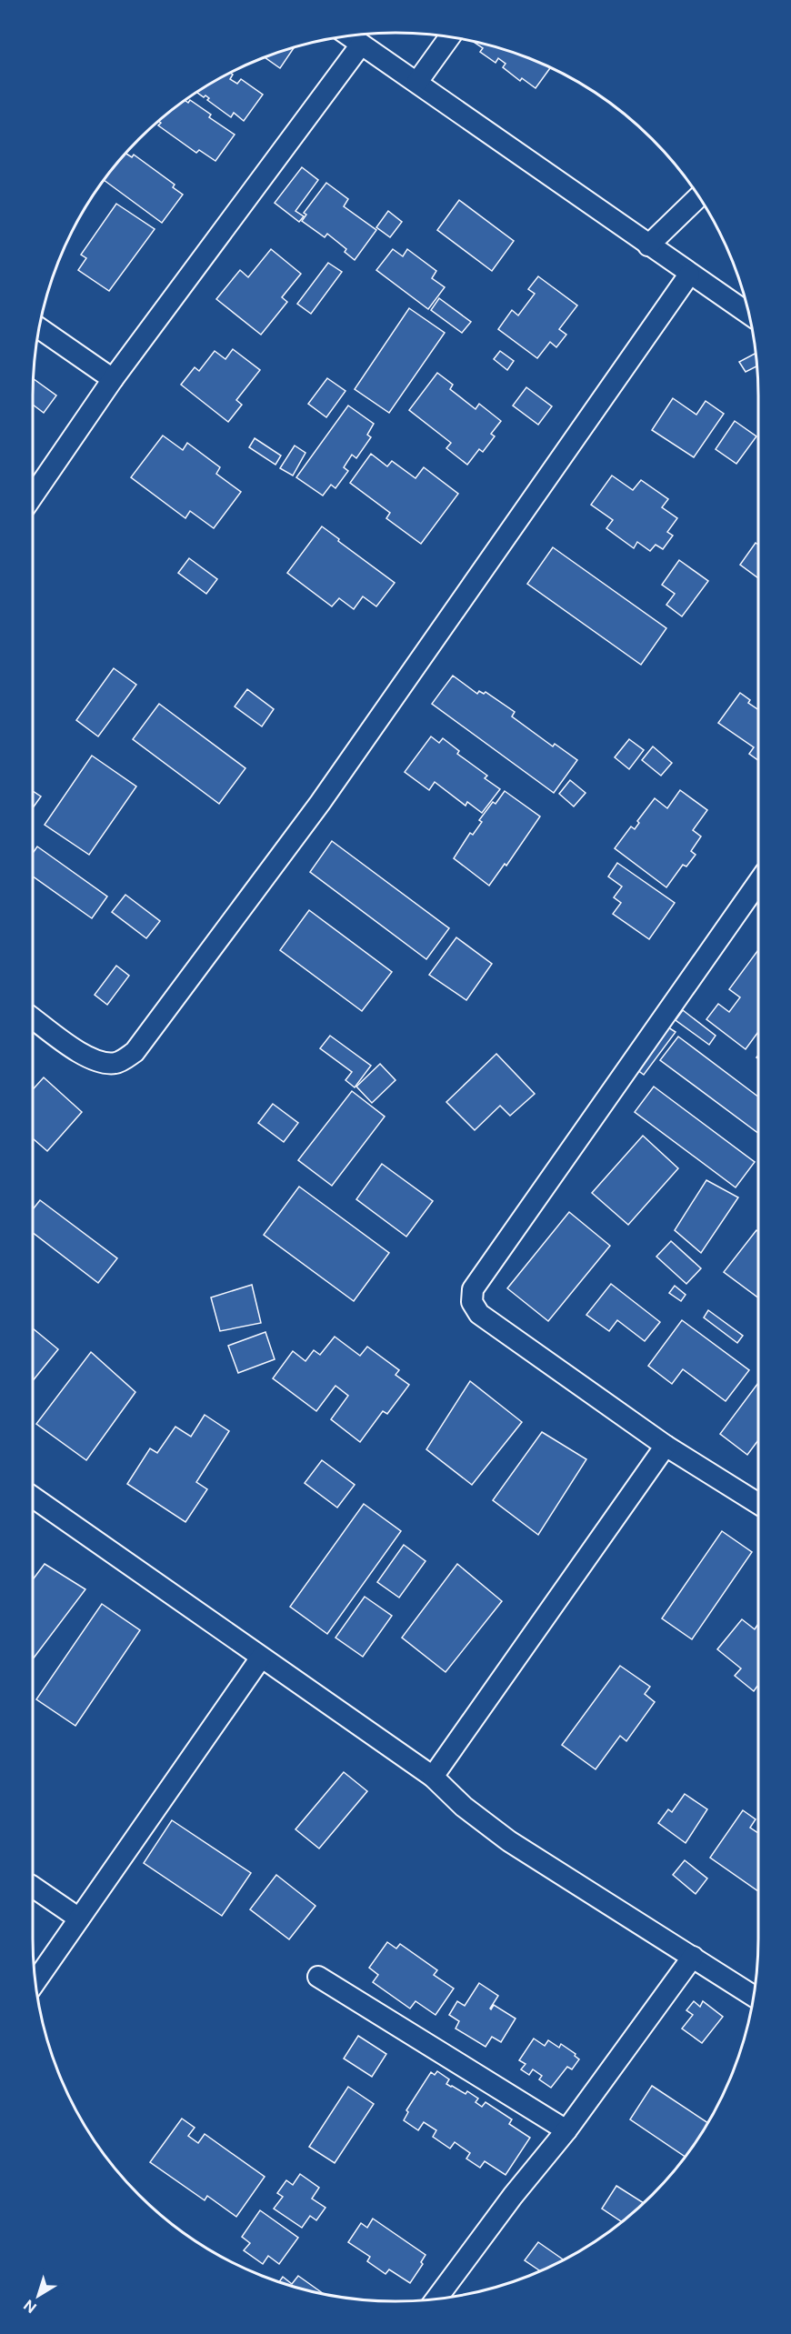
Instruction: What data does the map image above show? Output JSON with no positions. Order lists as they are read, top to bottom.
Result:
{
  "north": "bottom left"
}
